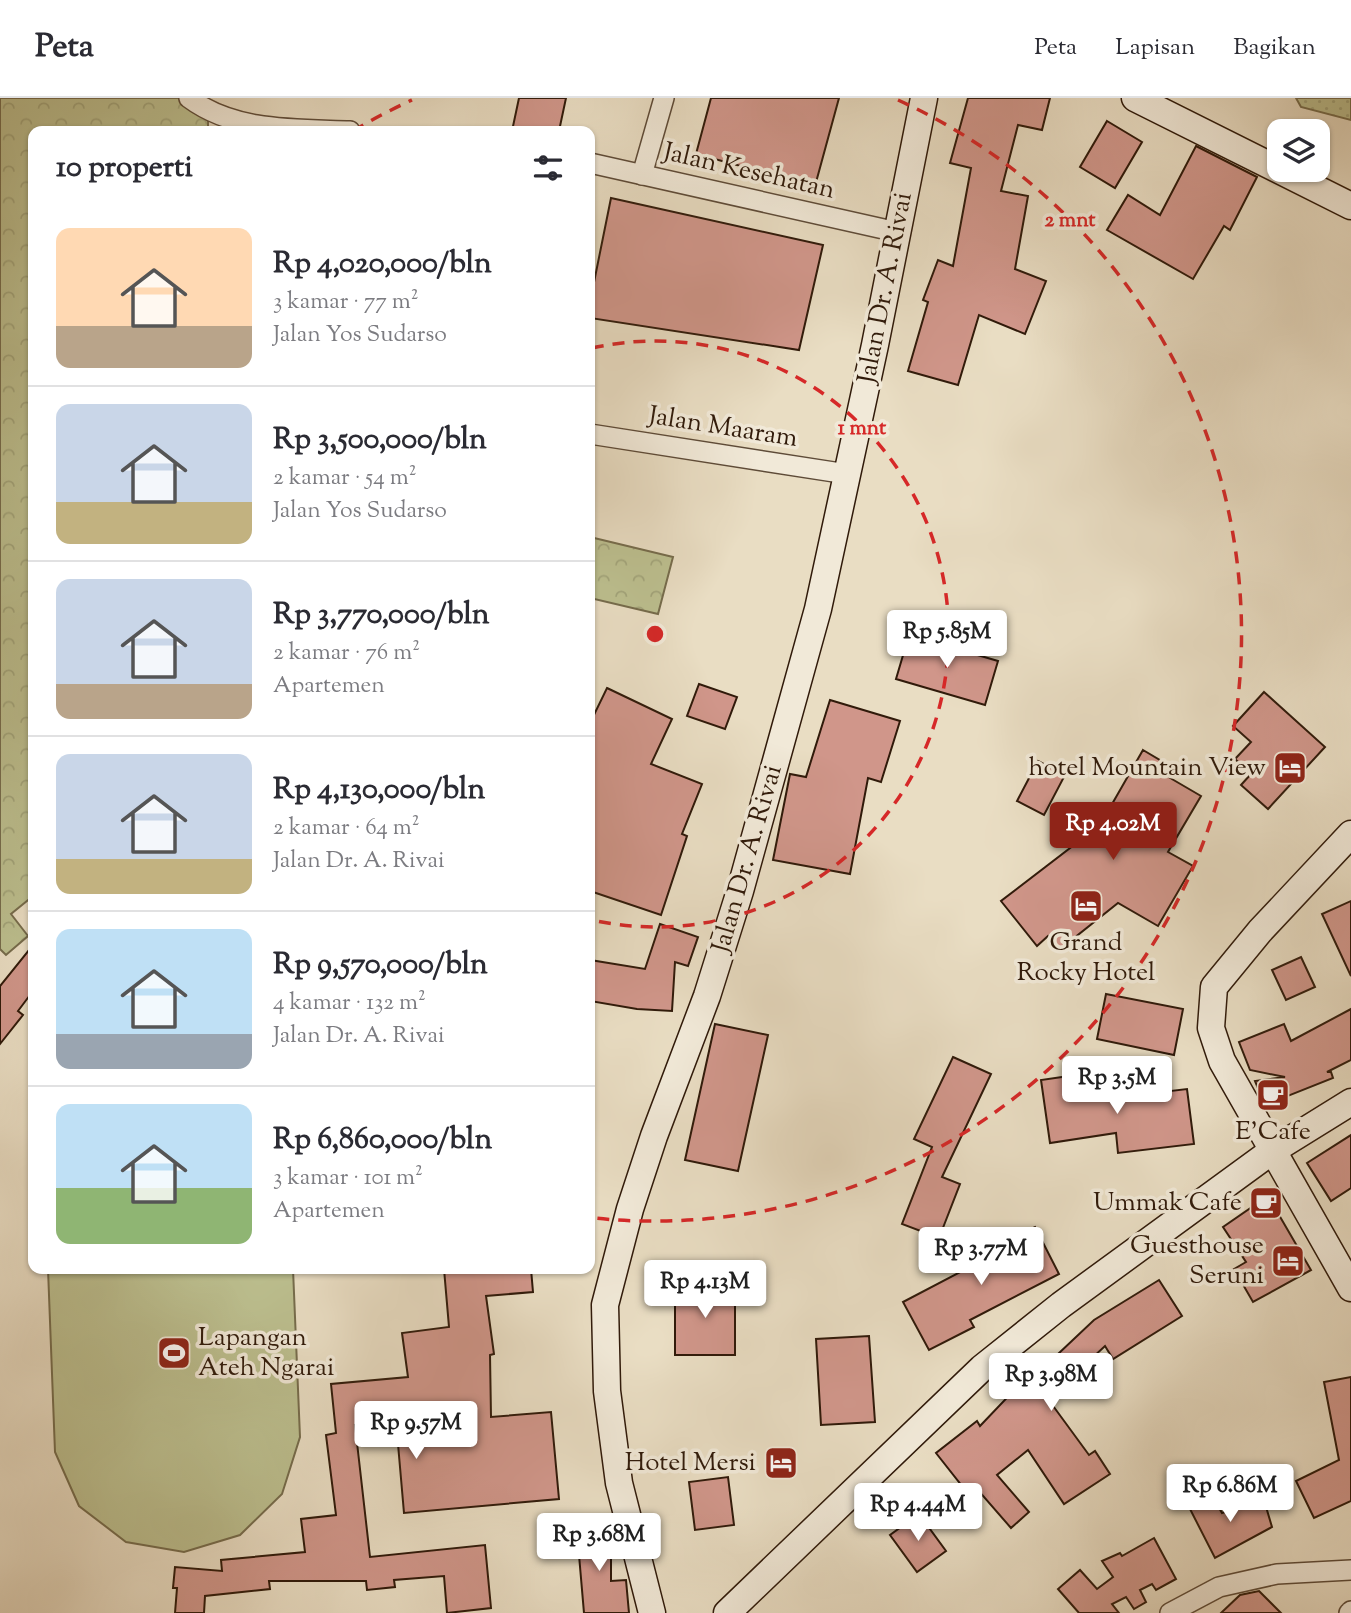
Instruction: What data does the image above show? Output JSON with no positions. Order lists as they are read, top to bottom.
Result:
{
  "streets": {
    "main road": ["Jalan Dr. A. Rivai"],
    "street": ["Jalan Kesehatan", "Jalan Maaram"]
  },
  "crossings": [
    ["Jalan Kesehatan", "Jalan Dr. A. Rivai"],
    ["Jalan Dr. A. Rivai", "Jalan Maaram"]
  ],
  "places": {
    "hotel": [
      "hotel Mountain View",
      "Grand Rocky Hotel",
      "Guesthouse Seruni",
      "Hotel Mersi"
    ],
    "cafe": ["E'Cafe", "Ummak Cafe"],
    "sports": ["Lapangan Ateh Ngarai"]
  },
  "page": {
    "header": "Peta",
    "nav": ["Peta", "Lapisan", "Bagikan"],
    "heading": "10 properti",
    "list": [
      {
        "name": "Rp 4,020,000/bln",
        "note": "3 kamar · 77 m² · Jalan Yos Sudarso"
      },
      {
        "name": "Rp 3,500,000/bln",
        "note": "2 kamar · 54 m² · Jalan Yos Sudarso"
      },
      {
        "name": "Rp 3,770,000/bln",
        "note": "2 kamar · 76 m² · Apartemen"
      },
      {
        "name": "Rp 4,130,000/bln",
        "note": "2 kamar · 64 m² · Jalan Dr. A. Rivai"
      },
      {
        "name": "Rp 9,570,000/bln",
        "note": "4 kamar · 132 m² · Jalan Dr. A. Rivai"
      },
      {
        "name": "Rp 6,860,000/bln",
        "note": "3 kamar · 101 m² · Apartemen"
      }
    ],
    "price": [
      "Rp 5.85M",
      "Rp 4.02M",
      "Rp 3.5M",
      "Rp 3.77M",
      "Rp 4.13M",
      "Rp 3.98M",
      "Rp 9.57M",
      "Rp 6.86M",
      "Rp 4.44M",
      "Rp 3.68M"
    ]
  },
  "rings": ["2 mnt", "1 mnt"]
}
